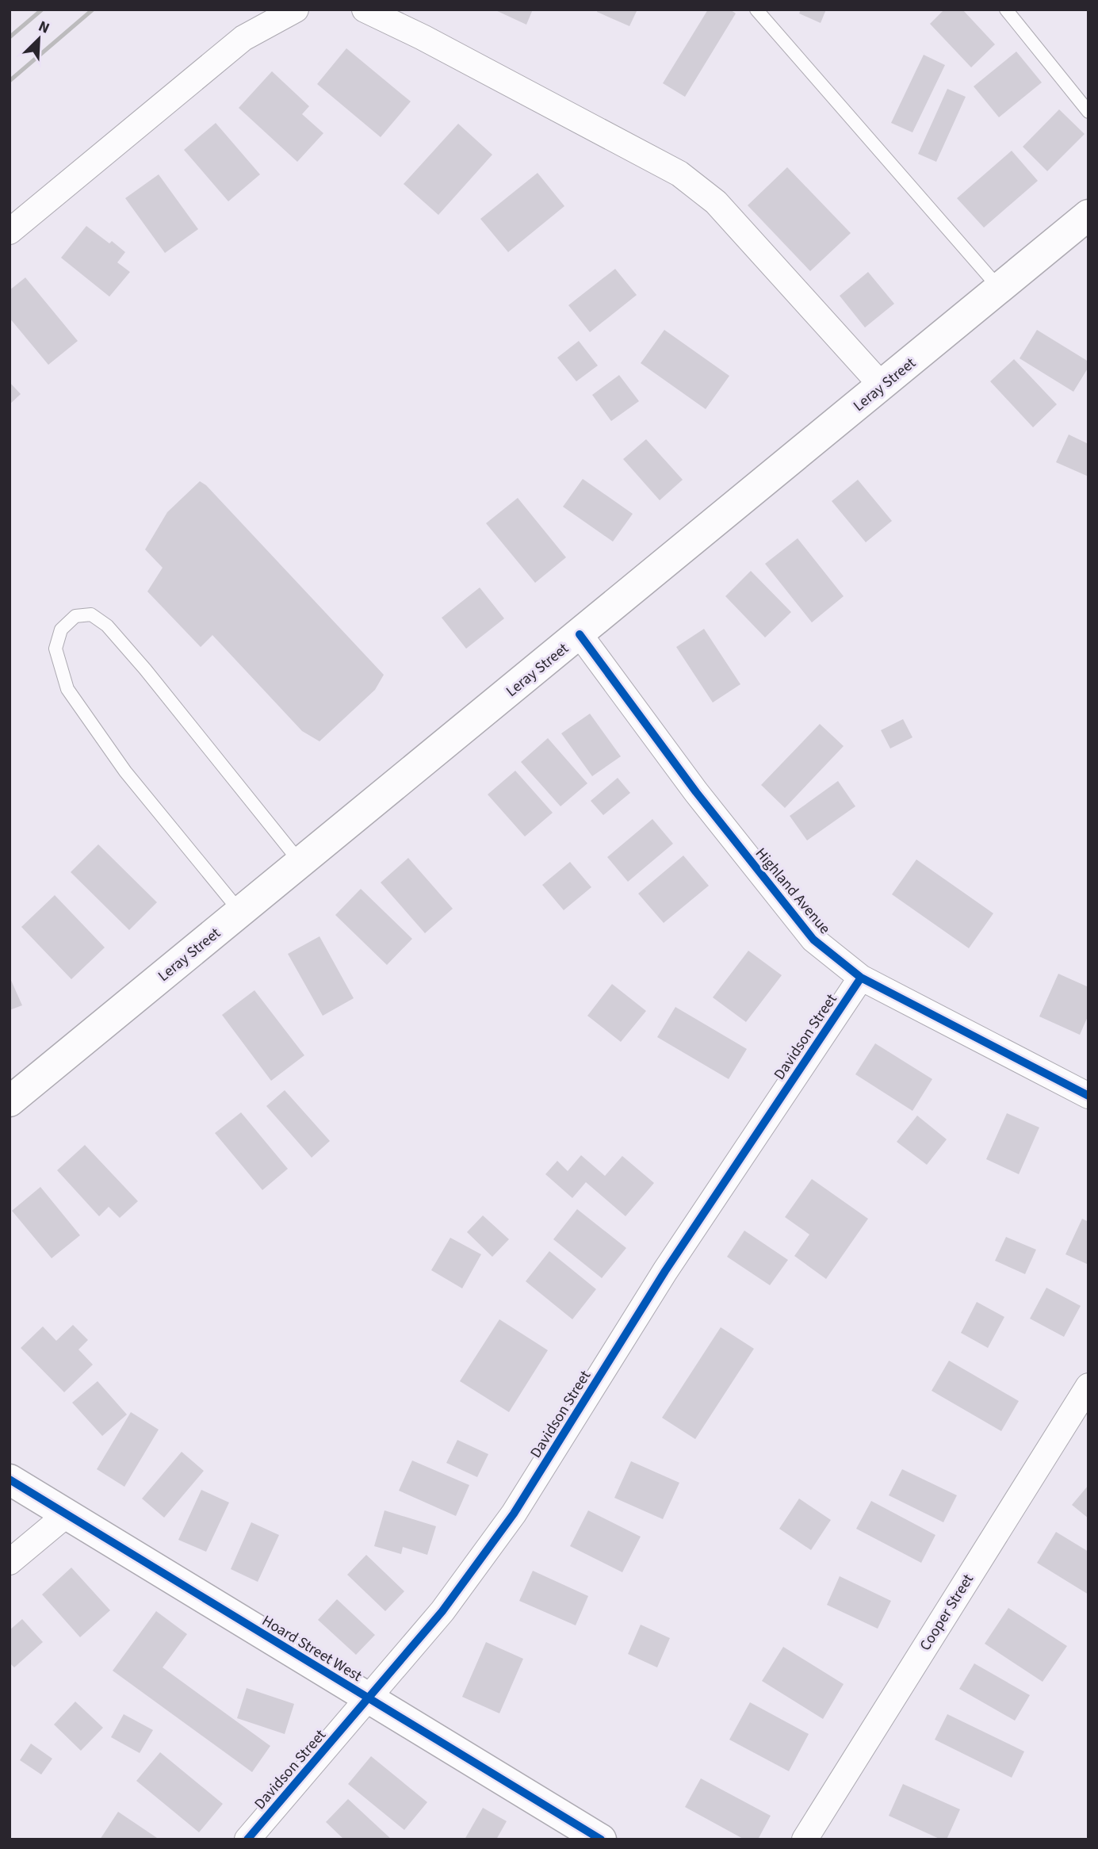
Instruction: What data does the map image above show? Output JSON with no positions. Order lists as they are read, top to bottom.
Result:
{
  "streets": {
    "main road": ["Leray Street", "Hoard Street West"],
    "street": ["Highland Avenue", "Davidson Street", "Cooper Street"]
  },
  "crossings": [
    ["Leray Street", "Highland Avenue"],
    ["Highland Avenue", "Davidson Street"],
    ["Davidson Street", "Hoard Street West"]
  ],
  "north": "top right"
}
